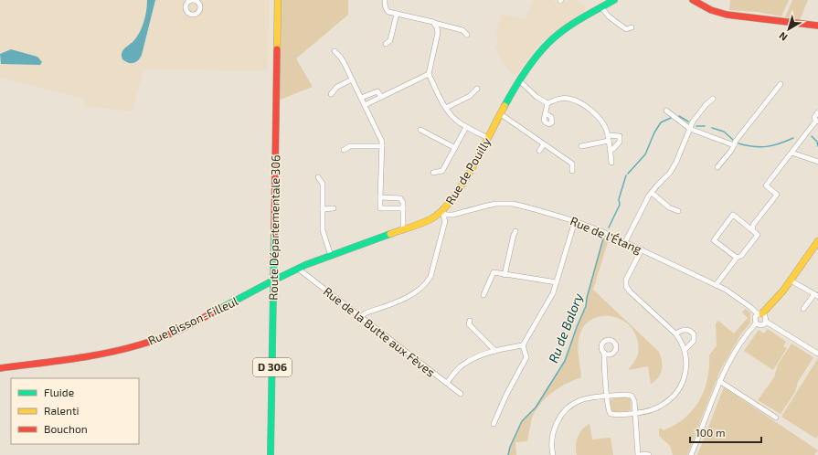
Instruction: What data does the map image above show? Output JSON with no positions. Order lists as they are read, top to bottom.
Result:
{
  "streets": {
    "street": [
      "Rue de Pouilly",
      "Route Départementale 306",
      "Rue de l'Étang",
      "Rue Bisson-Filleul",
      "Rue de la Butte aux Fèves",
      "D 306"
    ]
  },
  "crossings": [
    ["Rue de Pouilly", "Route Départementale 306"],
    ["Rue de Pouilly", "Rue de l'Étang"],
    ["Rue de Pouilly", "Rue Bisson-Filleul"],
    ["Rue de Pouilly", "Rue de la Butte aux Fèves"],
    ["Route Départementale 306", "Rue Bisson-Filleul"]
  ],
  "water": ["Ru de Balory"],
  "legend": ["Fluide", "Ralenti", "Bouchon"],
  "scale_bar": "100 m",
  "north": "bottom left"
}
